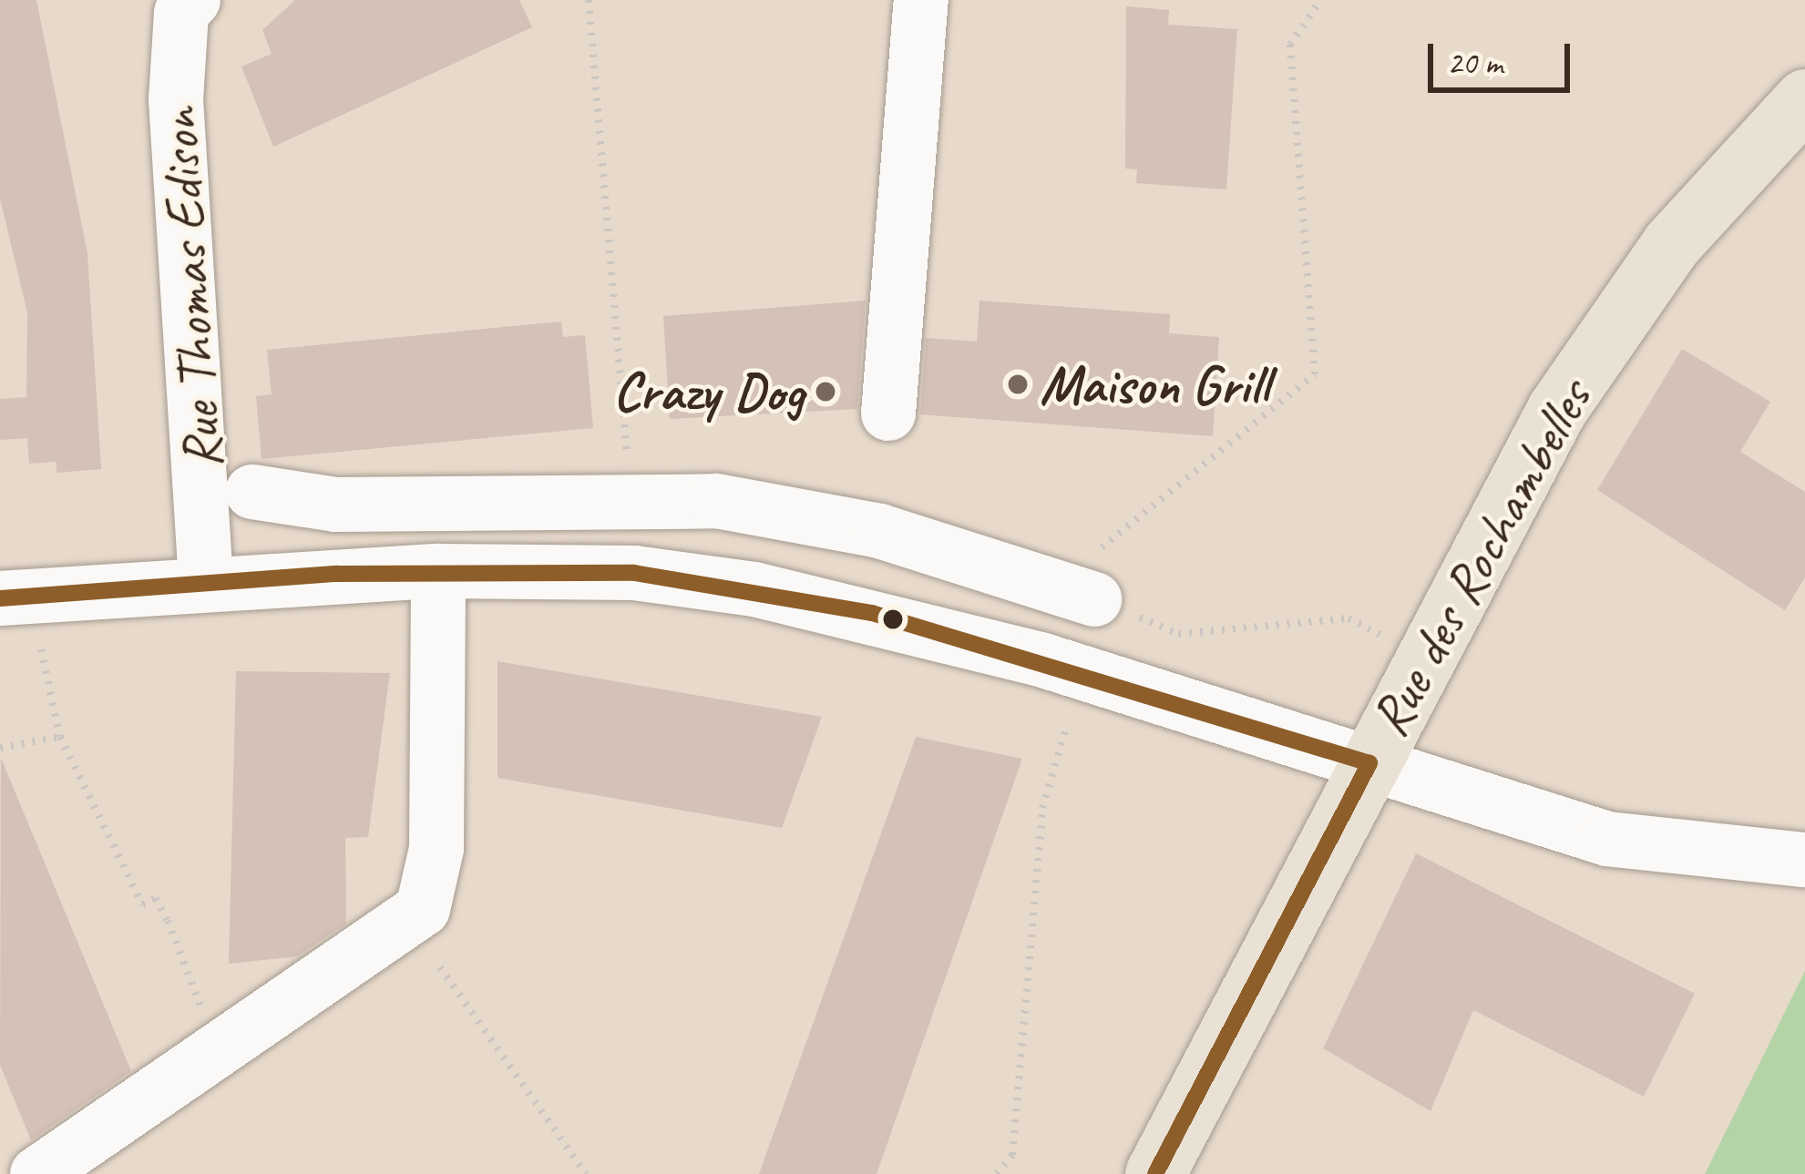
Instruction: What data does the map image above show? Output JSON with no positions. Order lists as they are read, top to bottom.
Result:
{
  "streets": {
    "main road": ["Rue des Rochambelles"],
    "street": ["Rue Thomas Edison"]
  },
  "places": ["Maison Grill", "Crazy Dog"],
  "scale_bar": "20 m"
}
